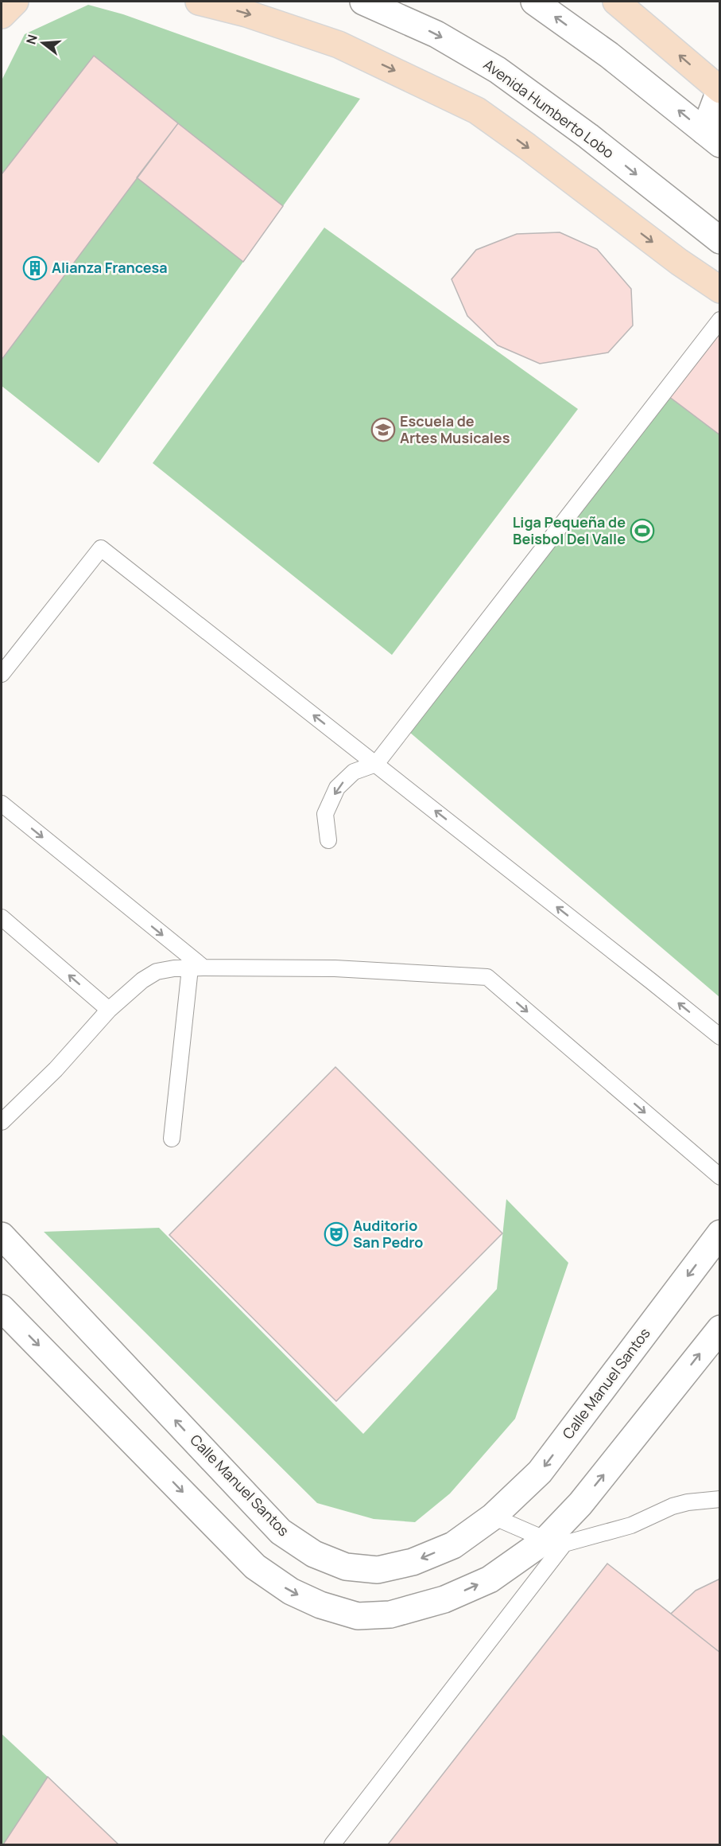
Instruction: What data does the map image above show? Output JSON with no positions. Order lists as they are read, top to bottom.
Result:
{
  "streets": {
    "street": ["Avenida Humberto Lobo", "Calle Manuel Santos"]
  },
  "places": {
    "building": ["Alianza Francesa"],
    "school or university": ["Escuela de Artes Musicales"],
    "sports": ["Liga Pequeña de Beisbol Del Valle"],
    "theatre": ["Auditorio San Pedro"]
  },
  "north": "left"
}
